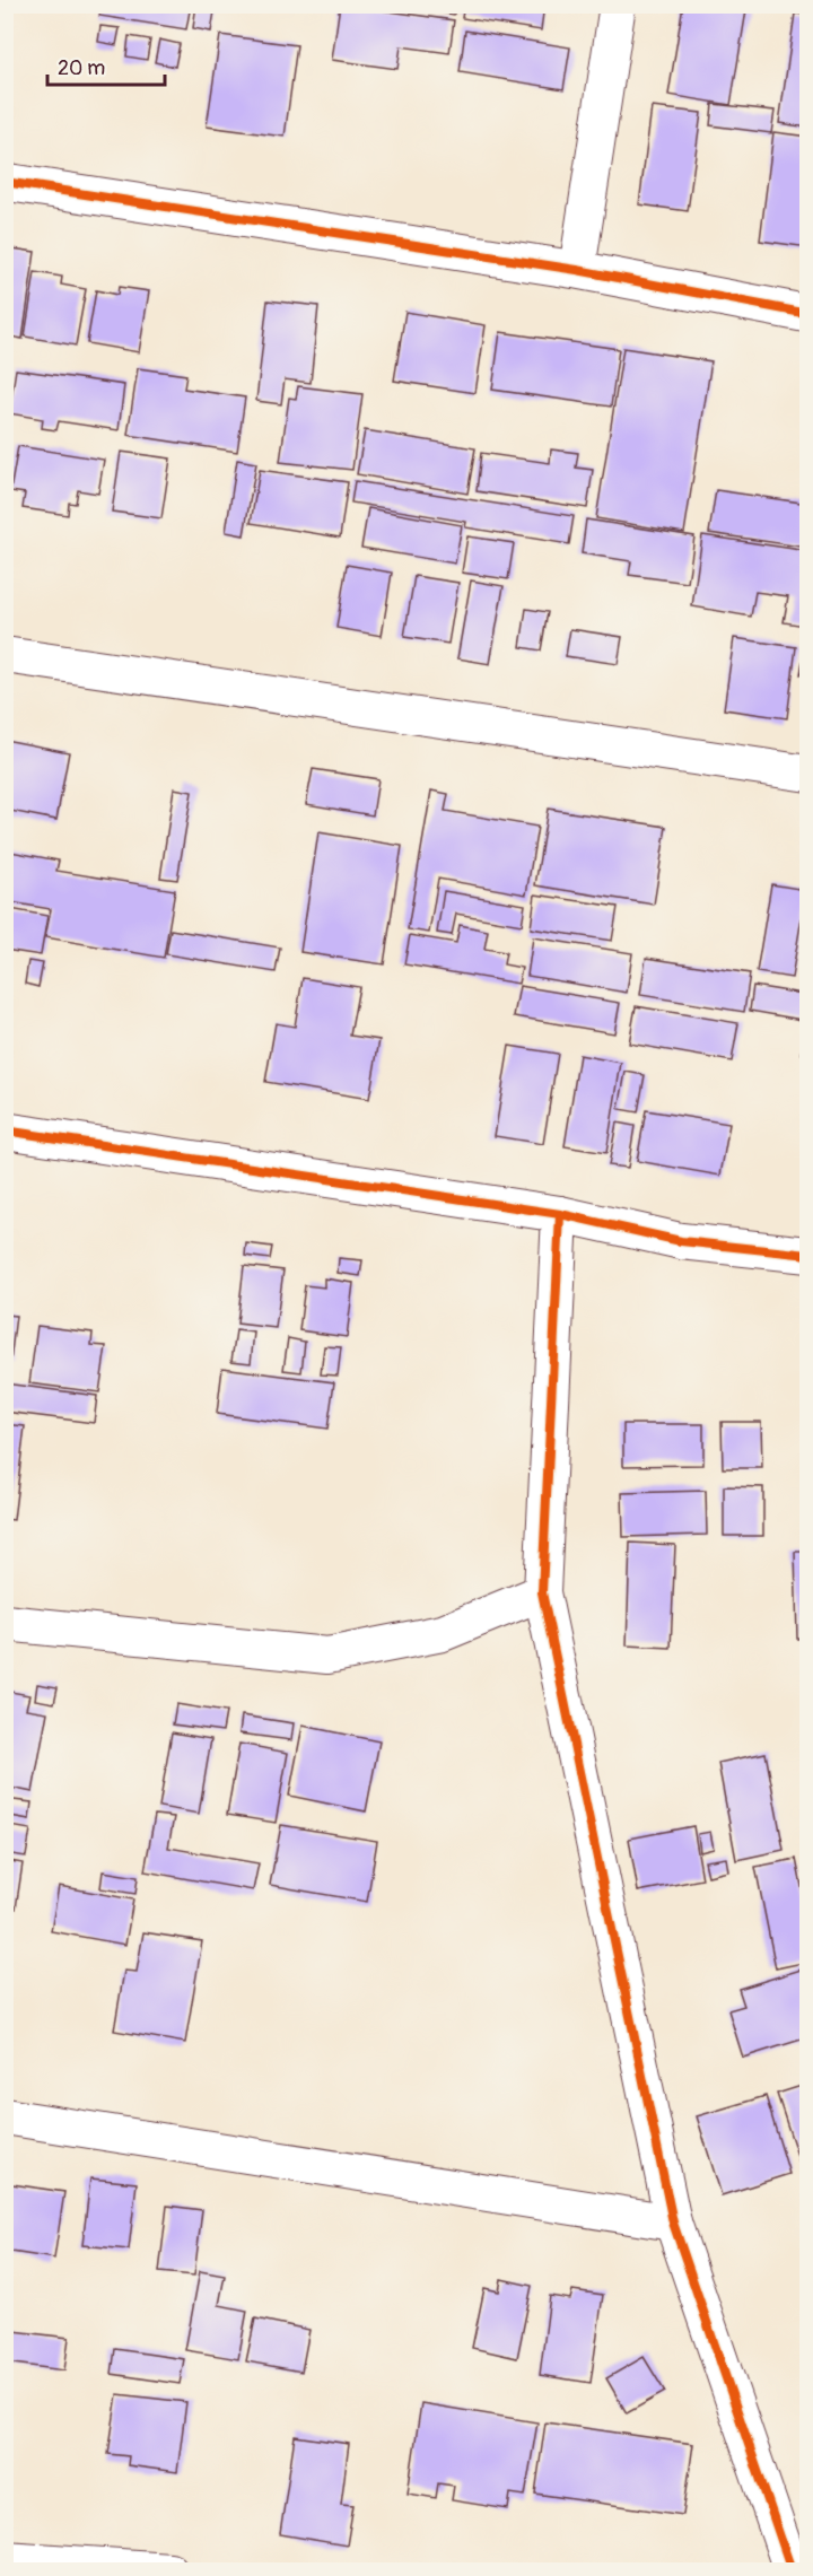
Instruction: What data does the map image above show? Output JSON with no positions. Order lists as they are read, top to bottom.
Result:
{
  "scale_bar": "20 m"
}
